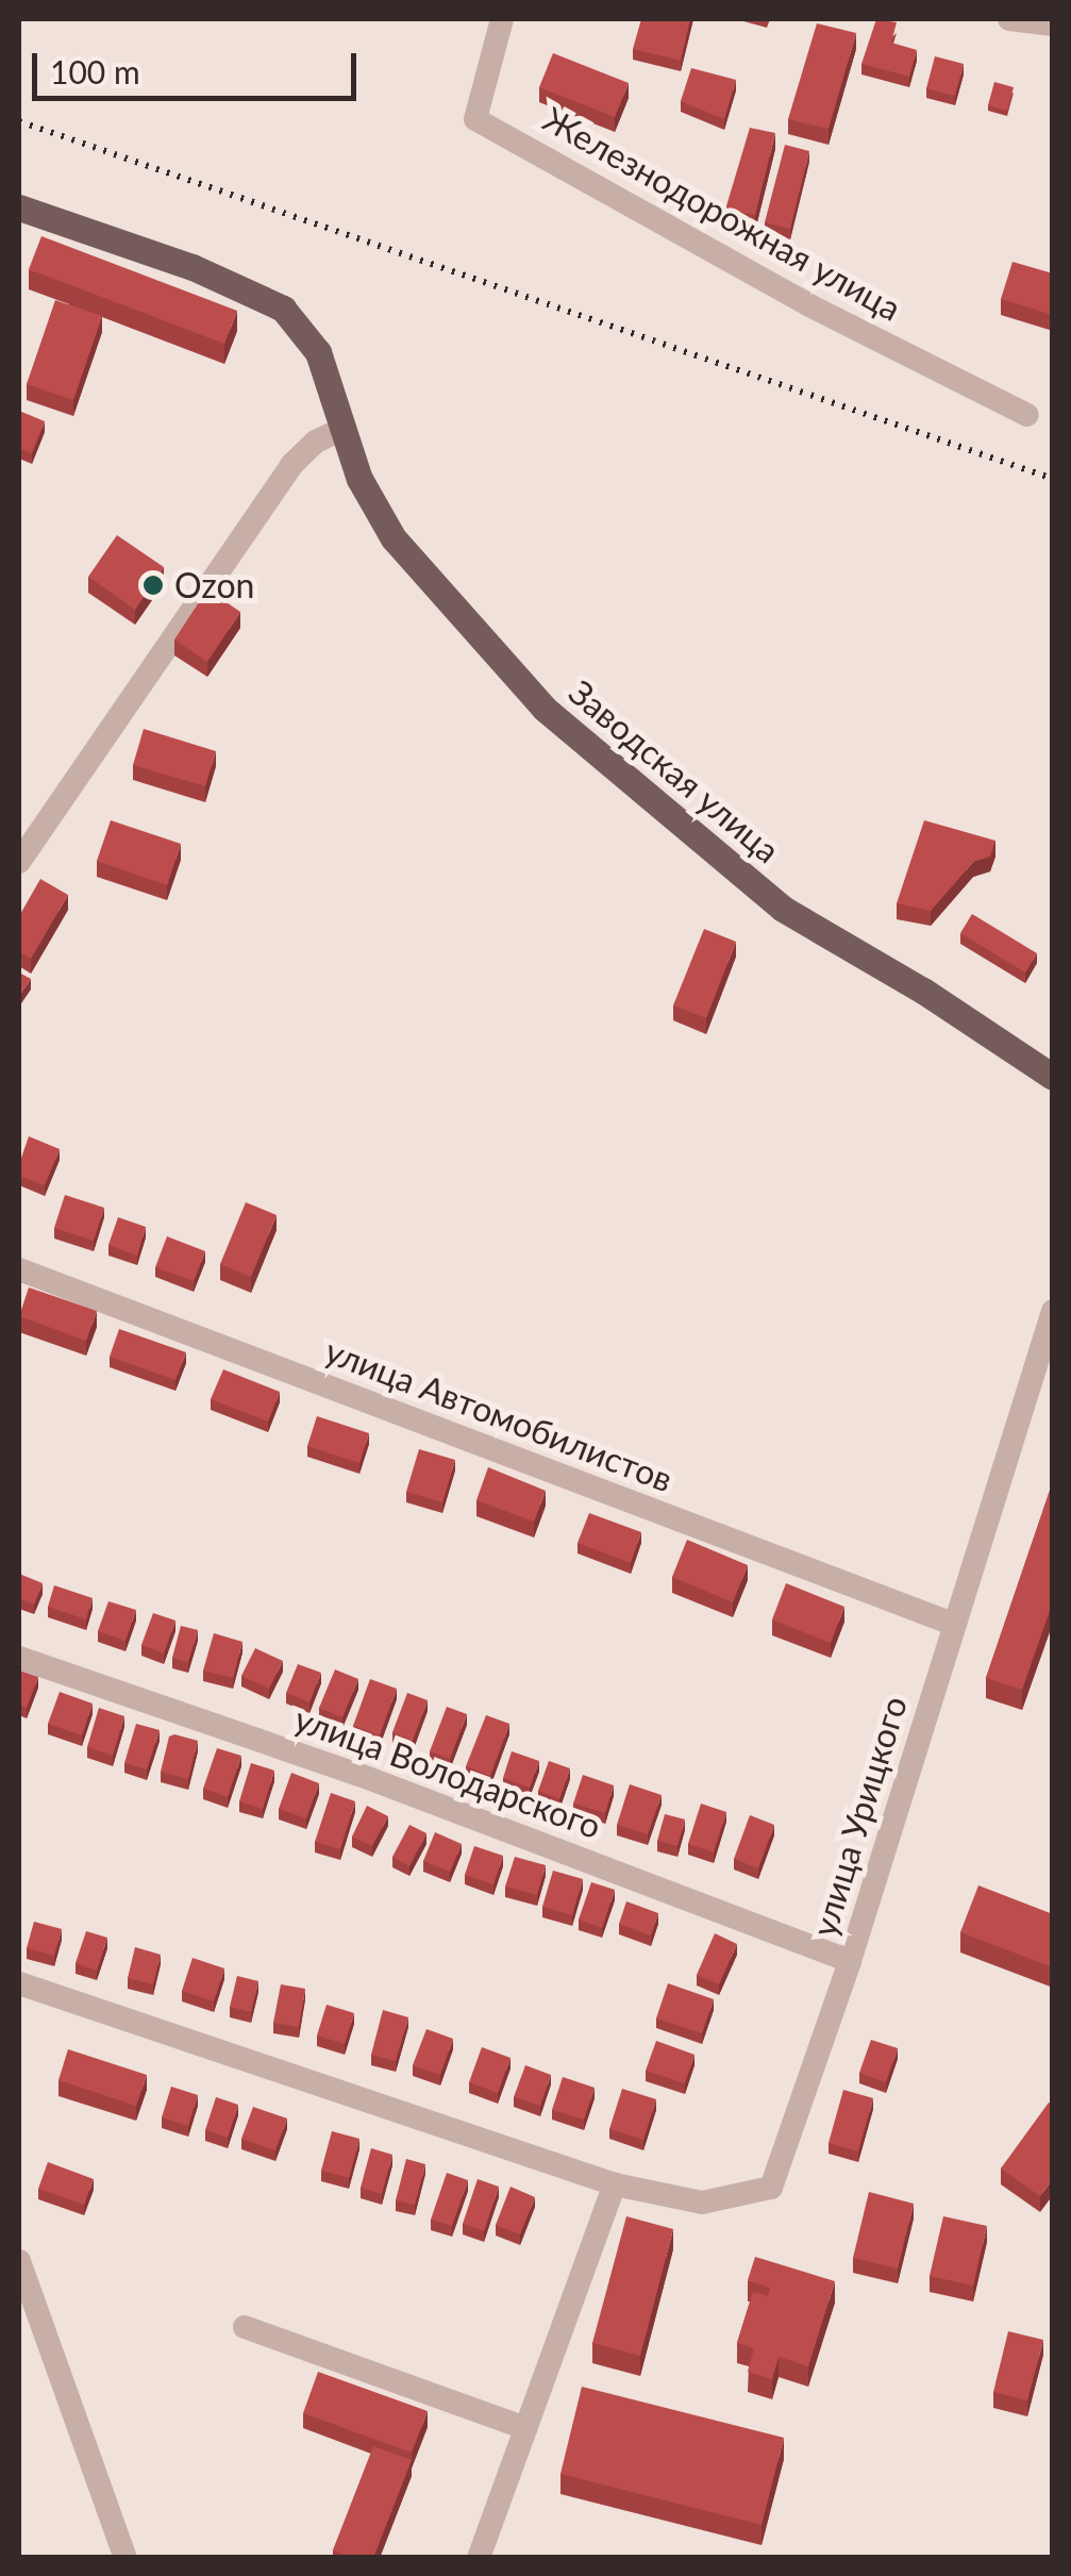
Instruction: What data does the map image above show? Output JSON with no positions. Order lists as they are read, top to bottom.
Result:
{
  "streets": {
    "main road": ["Заводская улица"],
    "street": [
      "Железнодорожная улица",
      "улица Автомобилистов",
      "улица Володарского",
      "улица Урицкого"
    ]
  },
  "crossings": [
    ["улица Автомобилистов", "улица Урицкого"],
    ["улица Володарского", "улица Урицкого"]
  ],
  "places": ["Ozon"],
  "scale_bar": "100 m"
}
